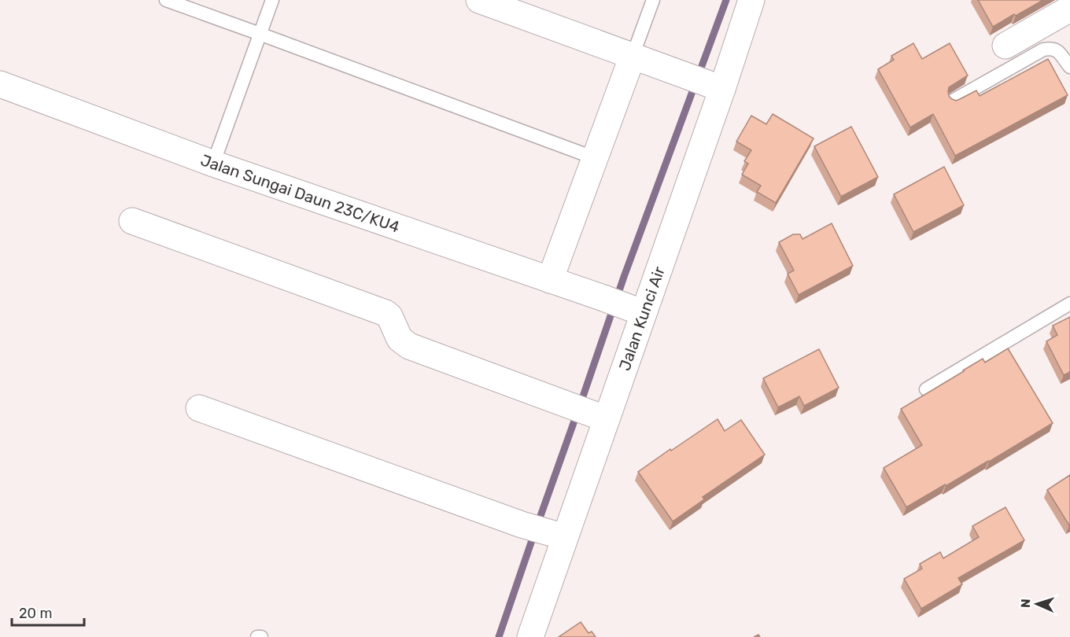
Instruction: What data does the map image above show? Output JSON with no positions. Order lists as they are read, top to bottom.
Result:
{
  "streets": {
    "street": ["Jalan Sungai Daun 23C/KU4", "Jalan Kunci Air"]
  },
  "crossings": [
    ["Jalan Sungai Daun 23C/KU4", "Jalan Kunci Air"]
  ],
  "scale_bar": "20 m",
  "north": "left"
}
